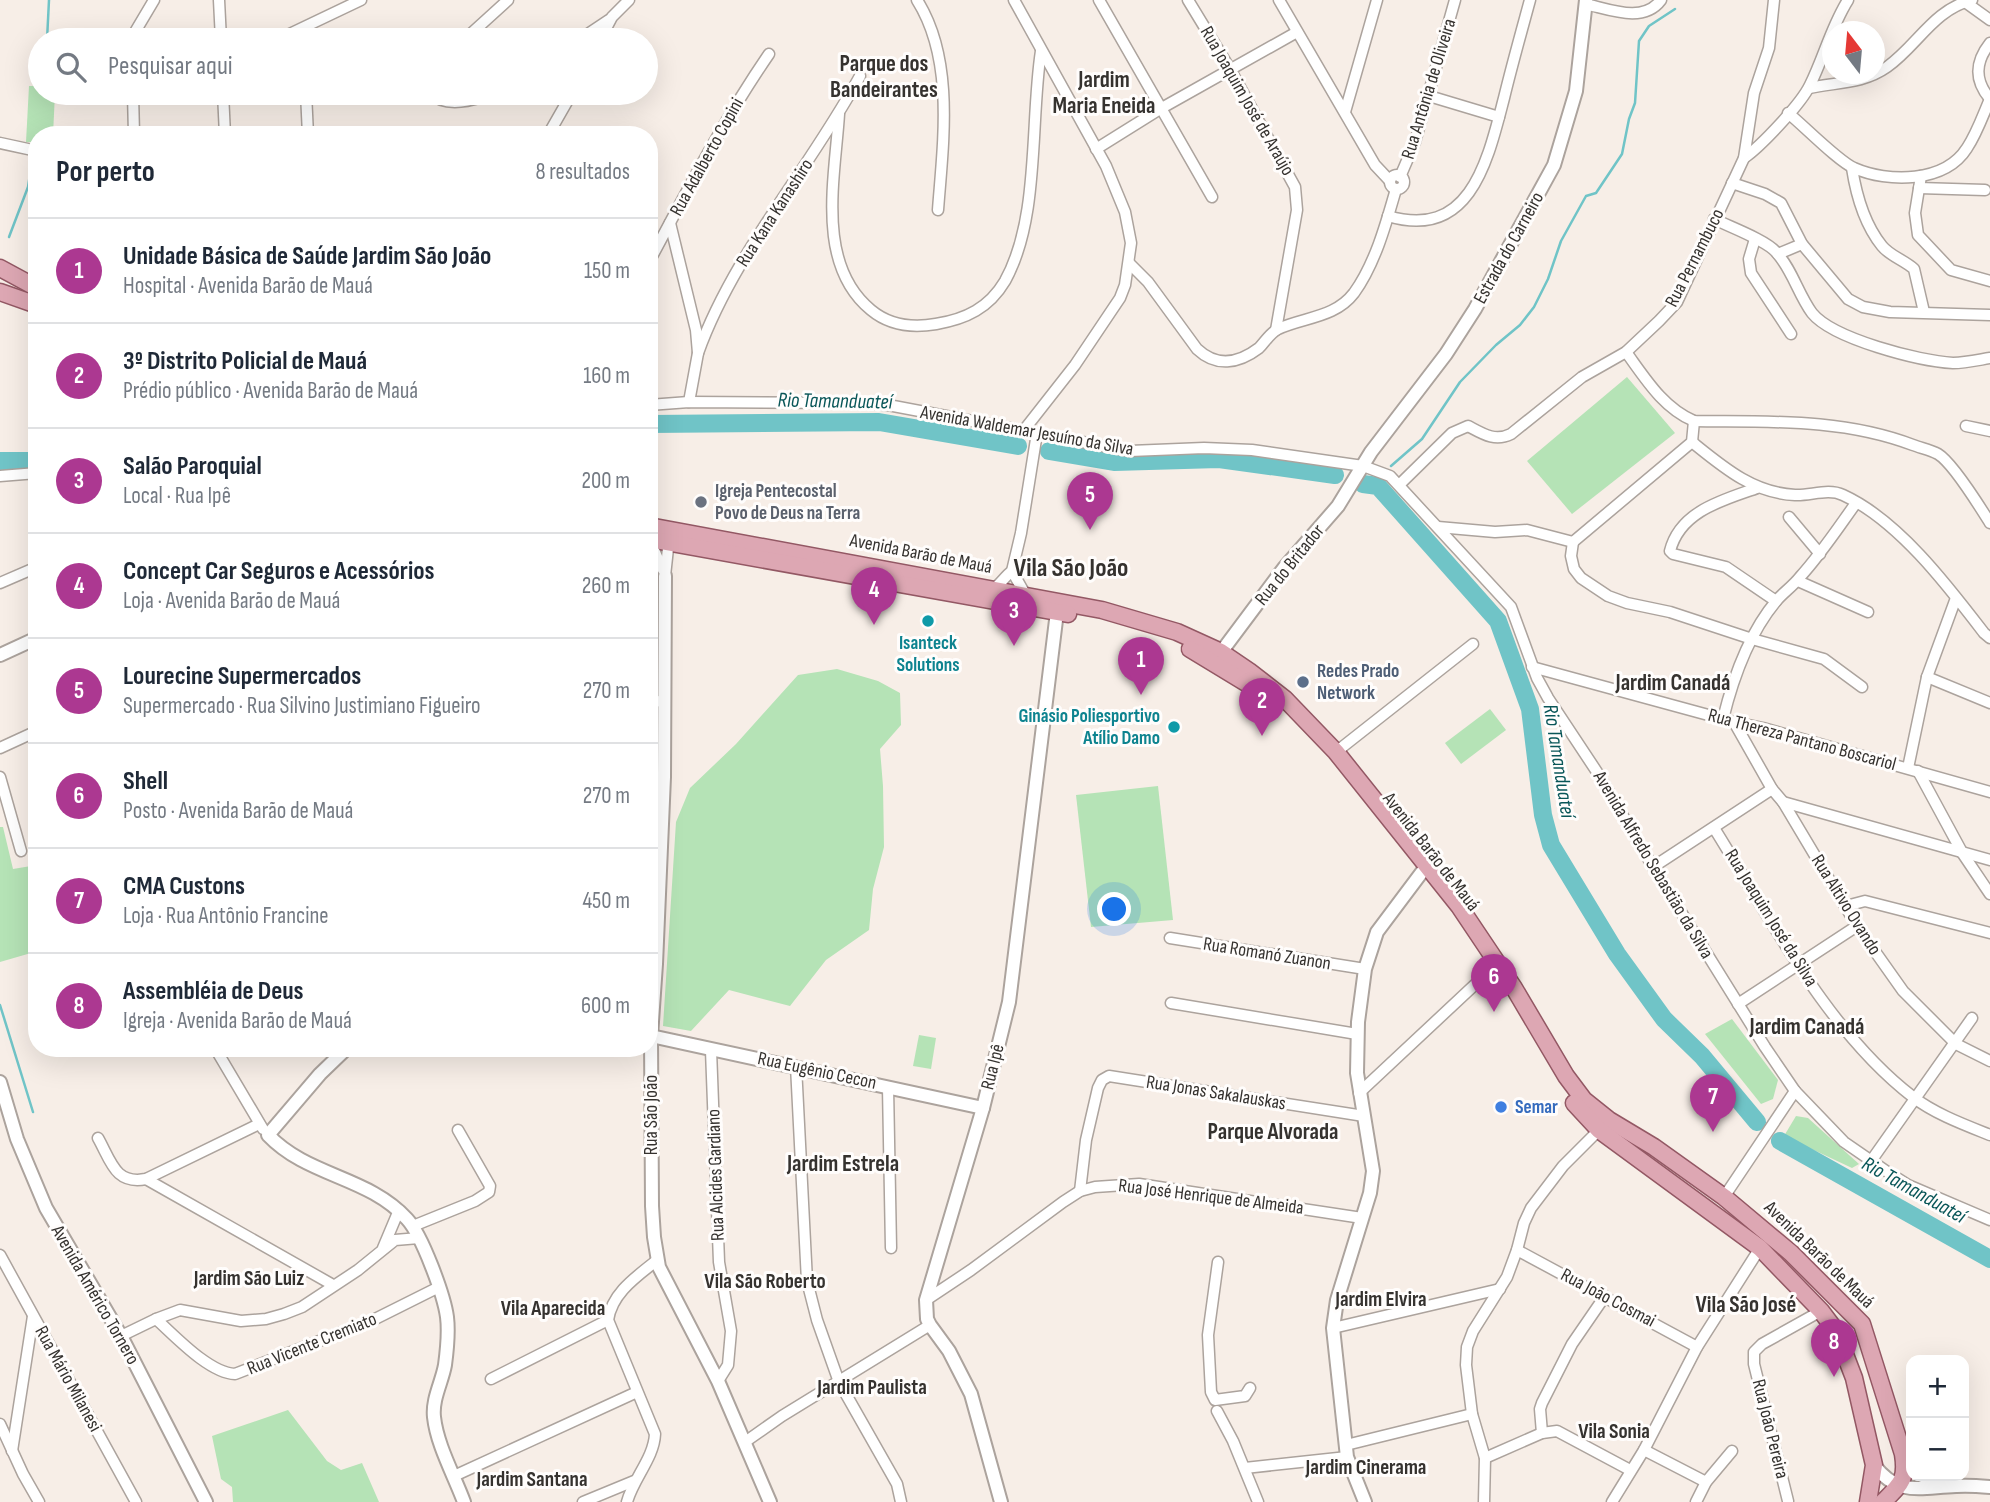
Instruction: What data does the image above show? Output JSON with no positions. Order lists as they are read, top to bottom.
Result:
{
  "streets": {
    "main road": ["Avenida Barão de Mauá"],
    "street": [
      "Rua Antônia de Oliveira",
      "Rua Joaquim José de Araújo",
      "Rua Adalberto Copini",
      "Rua Kana Kanashiro",
      "Estrada do Carneiro",
      "Rua Pernambuco",
      "Avenida Waldemar Jesuíno da Silva",
      "Rua do Britador",
      "Rua Thereza Pantano Boscariol",
      "Avenida Alfredo Sebastião da Silva",
      "Rua Altivo Ovando",
      "Rua Joaquim José da Silva",
      "Rua Romanó Zuanon",
      "Rua Ipê",
      "Rua Eugênio Cecon",
      "Rua Jonas Sakalauskas",
      "Rua São João",
      "Rua Alcides Gardiano",
      "Rua José Henrique de Almeida",
      "Avenida Américo Tornero",
      "Rua João Cosmai",
      "Rua Vicente Cremiato",
      "Rua Mário Milanesi",
      "Rua João Pereira"
    ]
  },
  "crossings": [
    ["Estrada do Carneiro", "Avenida Waldemar Jesuíno da Silva"],
    ["Estrada do Carneiro", "Rua do Britador"],
    ["Estrada do Carneiro", "Avenida Alfredo Sebastião da Silva"],
    ["Rua Pernambuco", "Avenida Alfredo Sebastião da Silva"],
    ["Avenida Waldemar Jesuíno da Silva", "Rua do Britador"],
    ["Avenida Waldemar Jesuíno da Silva", "Avenida Alfredo Sebastião da Silva"],
    ["Avenida Barão de Mauá", "Rua do Britador"],
    ["Avenida Barão de Mauá", "Rua Ipê"],
    ["Avenida Barão de Mauá", "Rua São João"],
    ["Avenida Barão de Mauá", "Rua João Pereira"],
    ["Rua do Britador", "Avenida Alfredo Sebastião da Silva"],
    ["Rua Thereza Pantano Boscariol", "Avenida Alfredo Sebastião da Silva"],
    ["Rua Thereza Pantano Boscariol", "Rua Altivo Ovando"],
    ["Rua Ipê", "Rua Eugênio Cecon"],
    ["Rua Ipê", "Rua José Henrique de Almeida"],
    ["Rua Eugênio Cecon", "Rua Alcides Gardiano"],
    ["Rua Jonas Sakalauskas", "Rua José Henrique de Almeida"],
    ["Rua São João", "Rua Alcides Gardiano"]
  ],
  "districts": [
    "Parque dos Bandeirantes",
    "Jardim Maria Eneida",
    "Vila São João",
    "Jardim Canadá",
    "Jardim Canadá",
    "Parque Alvorada",
    "Jardim Estrela",
    "Jardim São Luiz",
    "Vila São Roberto",
    "Jardim Elvira",
    "Vila São José",
    "Vila Aparecida",
    "Jardim Paulista",
    "Vila Sonia",
    "Jardim Cinerama",
    "Jardim Santana"
  ],
  "water": ["Rio Tamanduateí"],
  "places": [
    "Igreja Pentecostal Povo de Deus na Terra",
    "Isanteck Solutions",
    "Redes Prado Network",
    "Ginásio Poliesportivo Atílio Damo",
    "Semar"
  ],
  "north": "top",
  "page": {
    "search": "Pesquisar aqui",
    "heading": ["Por perto", "8 resultados"],
    "list": [
      {
        "mark": "1",
        "name": "Unidade Básica de Saúde Jardim São João",
        "note": "Hospital · Avenida Barão de Mauá",
        "value": "150 m"
      },
      {
        "mark": "2",
        "name": "3º Distrito Policial de Mauá",
        "note": "Prédio público · Avenida Barão de Mauá",
        "value": "160 m"
      },
      {
        "mark": "3",
        "name": "Salão Paroquial",
        "note": "Local · Rua Ipê",
        "value": "200 m"
      },
      {
        "mark": "4",
        "name": "Concept Car Seguros e Acessórios",
        "note": "Loja · Avenida Barão de Mauá",
        "value": "260 m"
      },
      {
        "mark": "5",
        "name": "Lourecine Supermercados",
        "note": "Supermercado · Rua Silvino Justimiano Figueiro",
        "value": "270 m"
      },
      {
        "mark": "6",
        "name": "Shell",
        "note": "Posto · Avenida Barão de Mauá",
        "value": "270 m"
      },
      {
        "mark": "7",
        "name": "CMA Custons",
        "note": "Loja · Rua Antônio Francine",
        "value": "450 m"
      },
      {
        "mark": "8",
        "name": "Assembléia de Deus",
        "note": "Igreja · Avenida Barão de Mauá",
        "value": "600 m"
      }
    ],
    "pins": [
      "5",
      "4",
      "3",
      "1",
      "2",
      "6",
      "7",
      "8"
    ],
    "map_buttons": ["+", "−"]
  }
}
